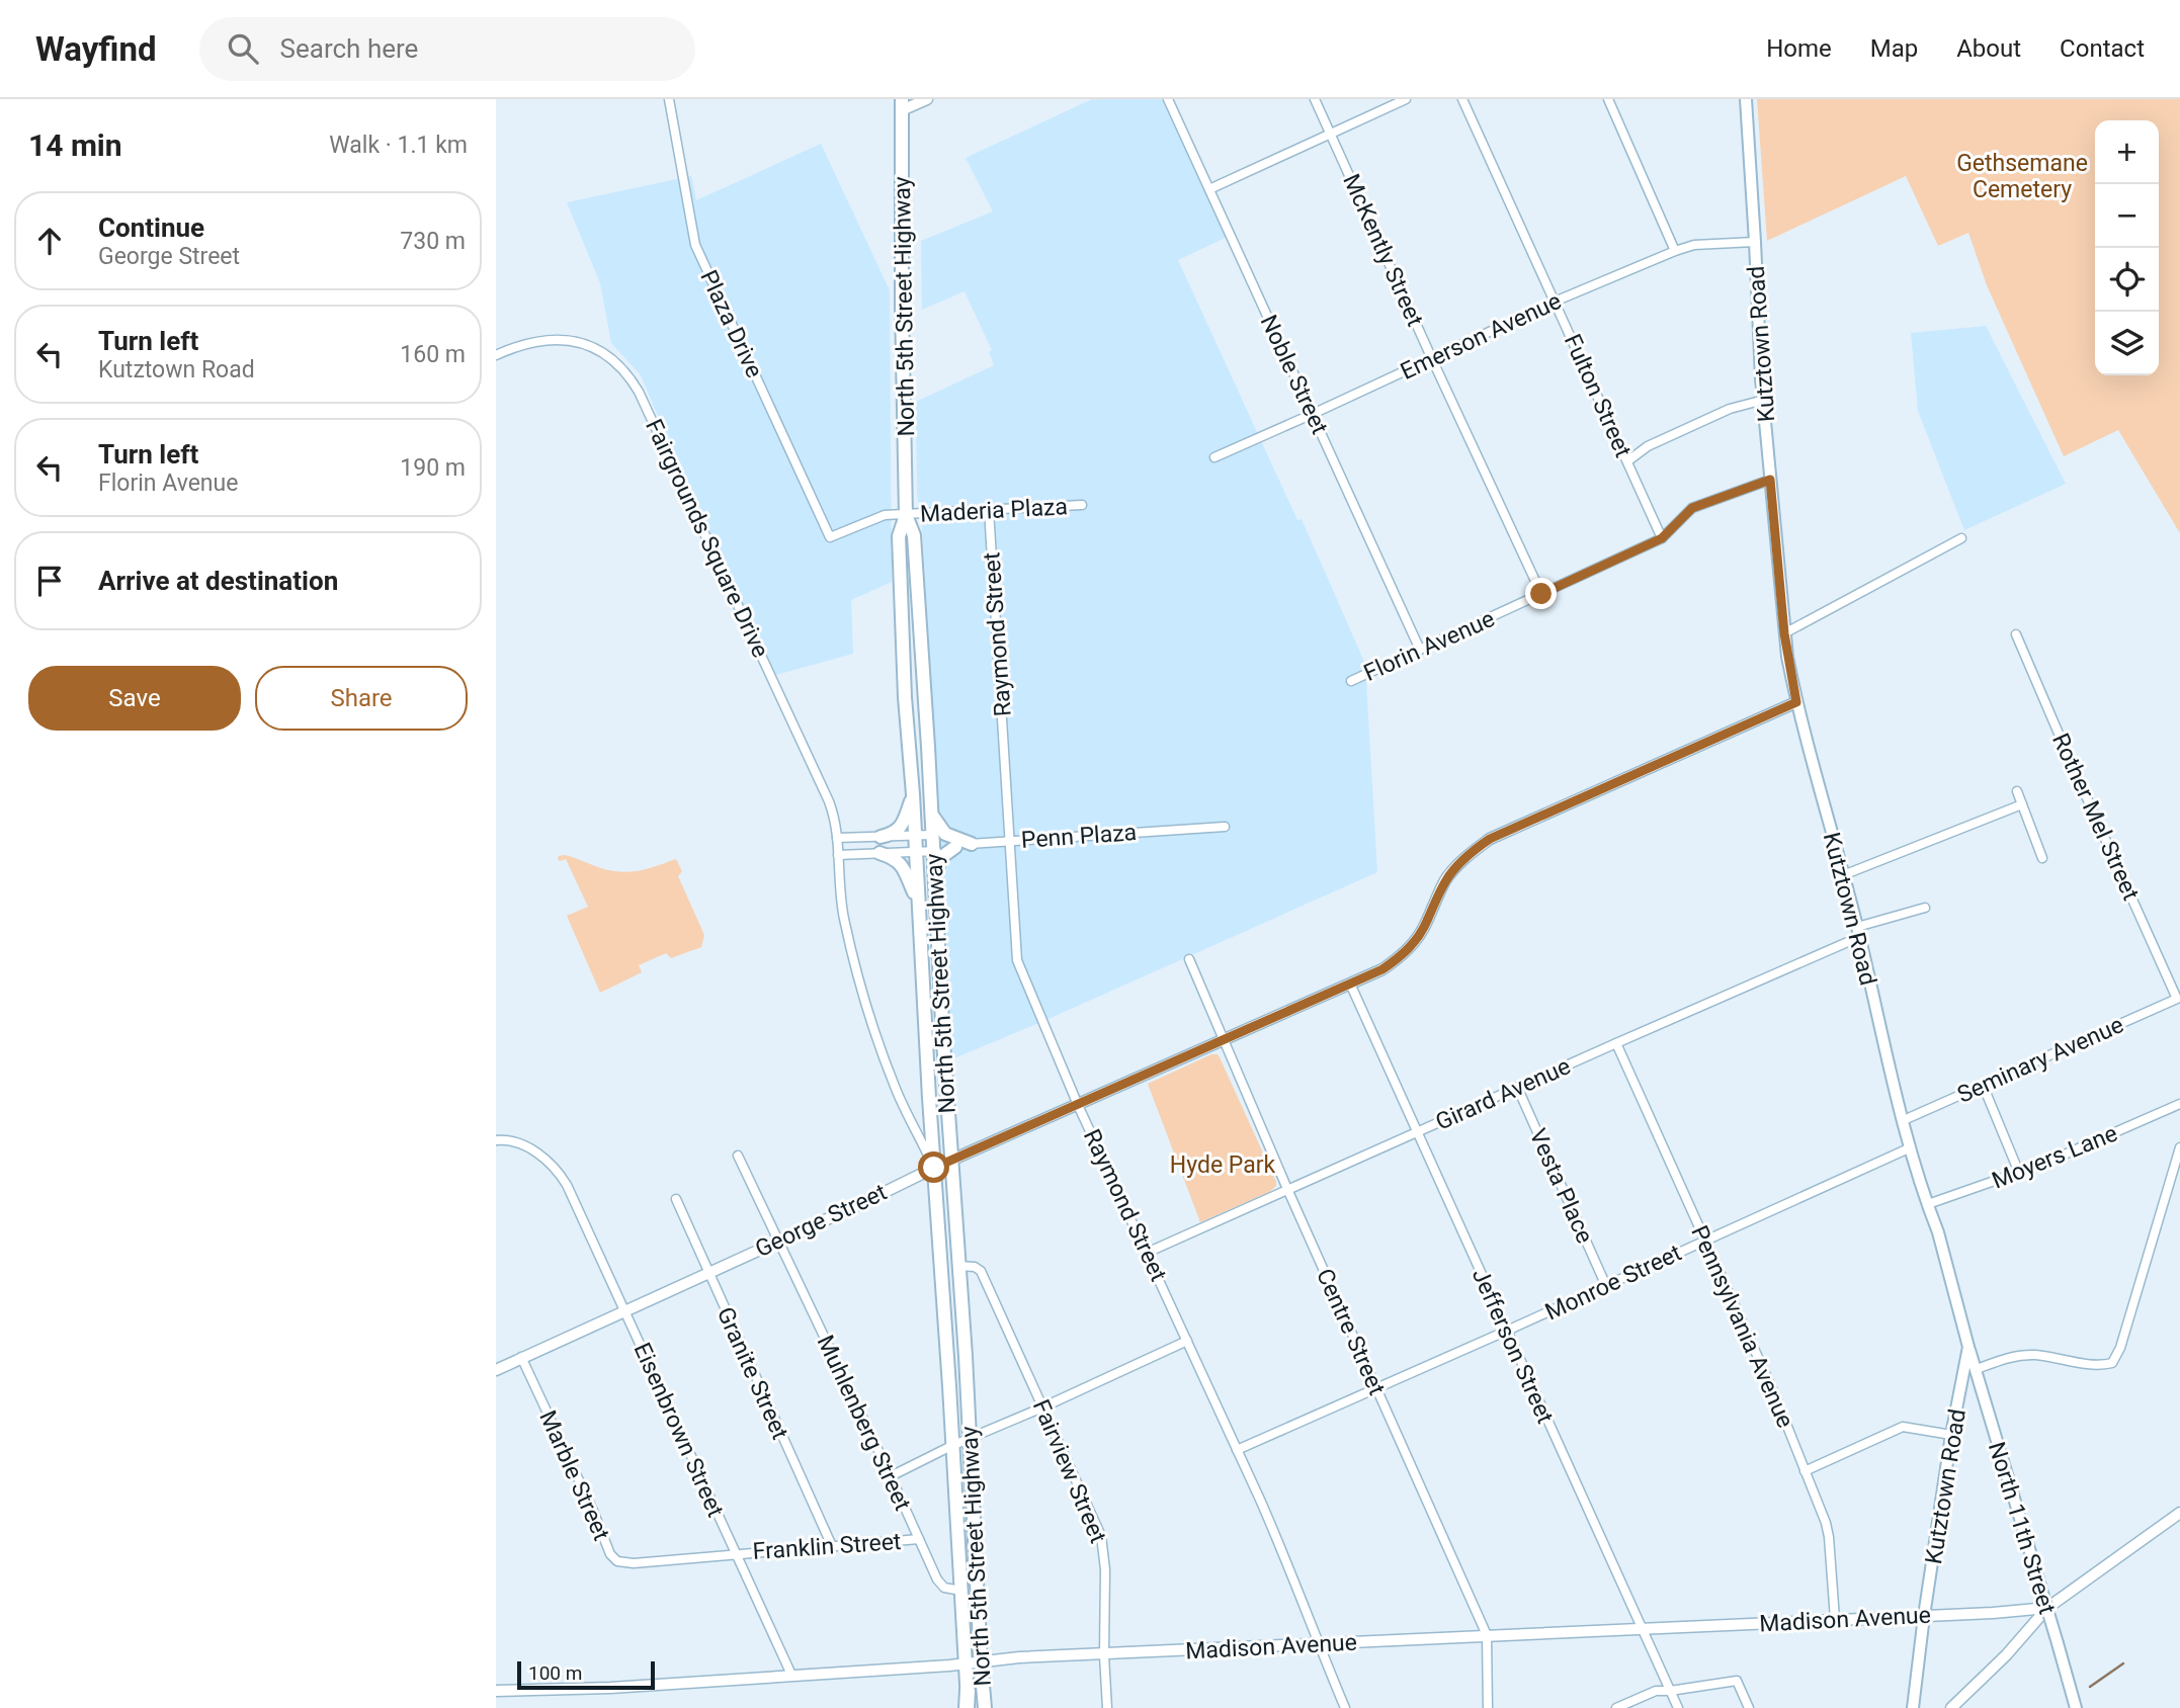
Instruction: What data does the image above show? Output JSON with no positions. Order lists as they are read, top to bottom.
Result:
{
  "streets": {
    "main road": ["North 5th Street Highway", "Kutztown Road", "North 11th Street"],
    "street": [
      "McKently Street",
      "Plaza Drive",
      "Emerson Avenue",
      "Noble Street",
      "Fulton Street",
      "Maderia Plaza",
      "Fairgrounds Square Drive",
      "Raymond Street",
      "Florin Avenue",
      "Rother Mel Street",
      "Penn Plaza",
      "Seminary Avenue",
      "Girard Avenue",
      "Moyers Lane",
      "Vesta Place",
      "George Street",
      "Monroe Street",
      "Pennsylvania Avenue",
      "Centre Street",
      "Jefferson Street",
      "Granite Street",
      "Muhlenberg Street",
      "Eisenbrown Street",
      "Fairview Street",
      "Marble Street",
      "Franklin Street",
      "Madison Avenue"
    ]
  },
  "crossings": [
    ["McKently Street", "Emerson Avenue"],
    ["McKently Street", "Florin Avenue"],
    ["North 5th Street Highway", "Maderia Plaza"],
    ["North 5th Street Highway", "Fairgrounds Square Drive"],
    ["North 5th Street Highway", "Penn Plaza"],
    ["North 5th Street Highway", "George Street"],
    ["North 5th Street Highway", "Muhlenberg Street"],
    ["North 5th Street Highway", "Fairview Street"],
    ["North 5th Street Highway", "Madison Avenue"],
    ["Plaza Drive", "Maderia Plaza"],
    ["Emerson Avenue", "Kutztown Road"],
    ["Emerson Avenue", "Noble Street"],
    ["Emerson Avenue", "Fulton Street"],
    ["Kutztown Road", "Florin Avenue"],
    ["Kutztown Road", "Seminary Avenue"],
    ["Kutztown Road", "Girard Avenue"],
    ["Kutztown Road", "Moyers Lane"],
    ["Kutztown Road", "George Street"],
    ["Kutztown Road", "Monroe Street"],
    ["Kutztown Road", "North 11th Street"],
    ["Kutztown Road", "Madison Avenue"],
    ["Noble Street", "Florin Avenue"],
    ["Fulton Street", "Florin Avenue"],
    ["Maderia Plaza", "Raymond Street"],
    ["Fairgrounds Square Drive", "George Street"],
    ["Raymond Street", "Penn Plaza"],
    ["Raymond Street", "Girard Avenue"],
    ["Raymond Street", "George Street"],
    ["Raymond Street", "Monroe Street"],
    ["Raymond Street", "Madison Avenue"],
    ["Rother Mel Street", "Seminary Avenue"],
    ["Girard Avenue", "Vesta Place"],
    ["Girard Avenue", "Pennsylvania Avenue"],
    ["Girard Avenue", "Centre Street"],
    ["Girard Avenue", "Jefferson Street"],
    ["Vesta Place", "Monroe Street"],
    ["George Street", "Centre Street"],
    ["George Street", "Jefferson Street"],
    ["George Street", "Granite Street"],
    ["George Street", "Muhlenberg Street"],
    ["George Street", "Eisenbrown Street"],
    ["George Street", "Marble Street"],
    ["Monroe Street", "Pennsylvania Avenue"],
    ["Monroe Street", "Centre Street"],
    ["Monroe Street", "Jefferson Street"],
    ["Pennsylvania Avenue", "Madison Avenue"],
    ["Centre Street", "Madison Avenue"],
    ["Jefferson Street", "Madison Avenue"],
    ["Granite Street", "Franklin Street"],
    ["Muhlenberg Street", "Franklin Street"],
    ["Eisenbrown Street", "Marble Street"],
    ["Eisenbrown Street", "Franklin Street"],
    ["Eisenbrown Street", "Madison Avenue"],
    ["Fairview Street", "Madison Avenue"],
    ["Marble Street", "Franklin Street"]
  ],
  "parks": ["Gethsemane Cemetery", "Hyde Park"],
  "scale_bar": "100 m",
  "page": {
    "header": "Wayfind",
    "search": "Search here",
    "nav": [
      "Home",
      "Map",
      "About",
      "Contact"
    ],
    "heading": ["14 min", "Walk · 1.1 km"],
    "map_buttons": ["+", "−"],
    "list": [
      ["Continue", "George Street", "730 m"],
      ["Turn left", "Kutztown Road", "160 m"],
      ["Turn left", "Florin Avenue", "190 m"],
      "Arrive at destination"
    ],
    "buttons": ["Save", "Share"],
    "scale": "100 m"
  }
}
